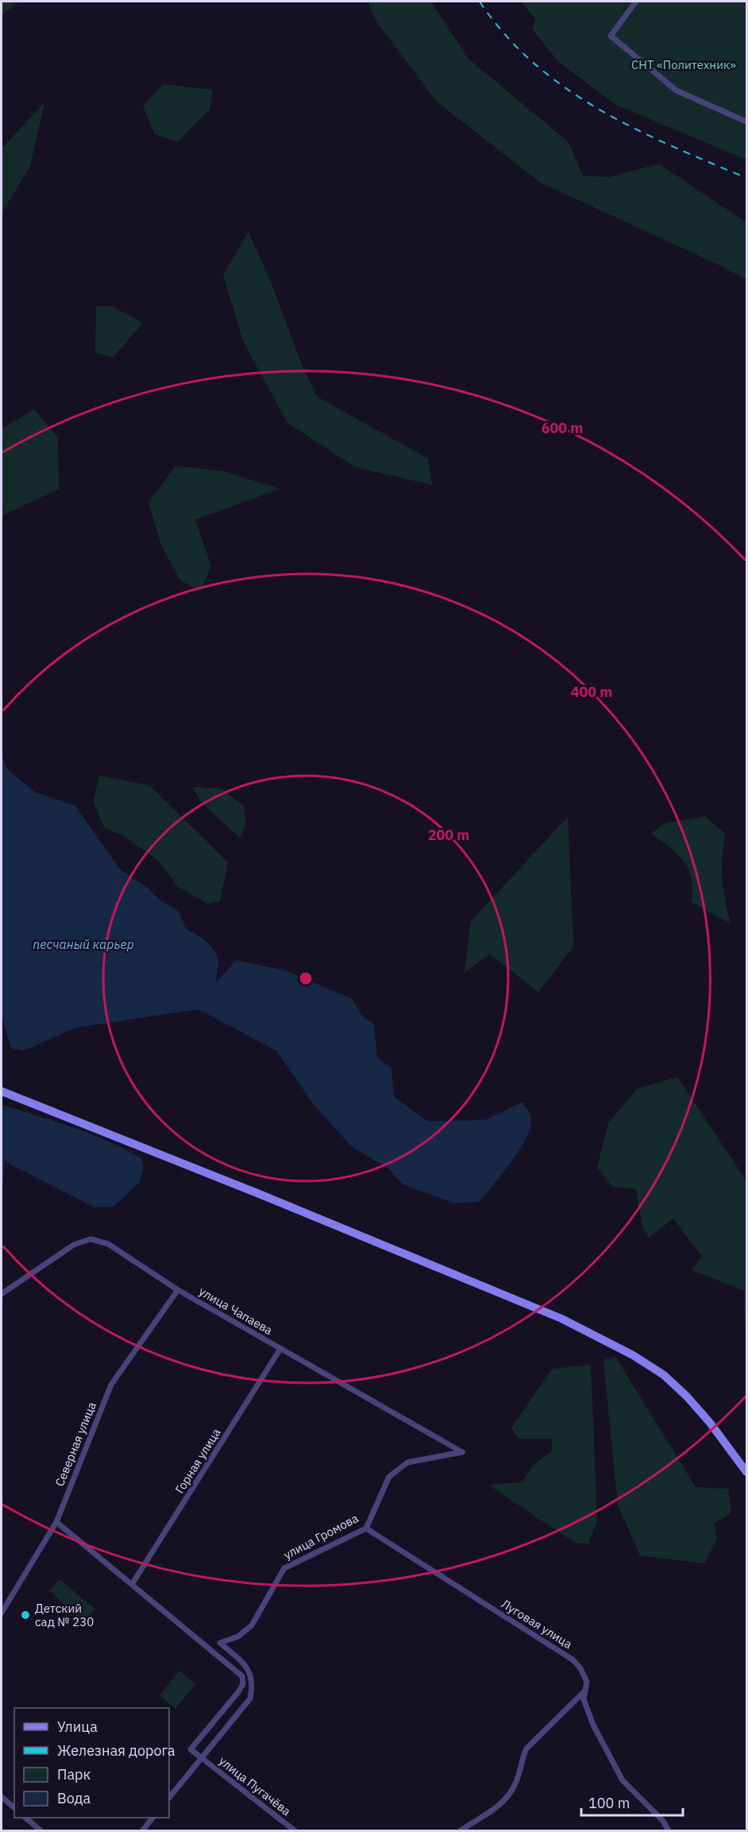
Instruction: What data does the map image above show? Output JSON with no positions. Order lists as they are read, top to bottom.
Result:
{
  "streets": {
    "street": [
      "улица Чапаева",
      "Северная улица",
      "Горная улица",
      "улица Громова",
      "Луговая улица",
      "улица Пугачёва"
    ]
  },
  "crossings": [
    ["улица Чапаева", "Северная улица"],
    ["улица Чапаева", "Горная улица"],
    ["улица Чапаева", "улица Громова"],
    ["улица Громова", "Луговая улица"]
  ],
  "water": ["песчаный карьер"],
  "parks": ["СНТ «Политехник»"],
  "places": ["Детский сад № 230"],
  "legend": [
    "Улица",
    "Железная дорога",
    "Парк",
    "Вода"
  ],
  "scale_bar": "100 m",
  "rings": ["600 m", "400 m", "200 m"]
}
